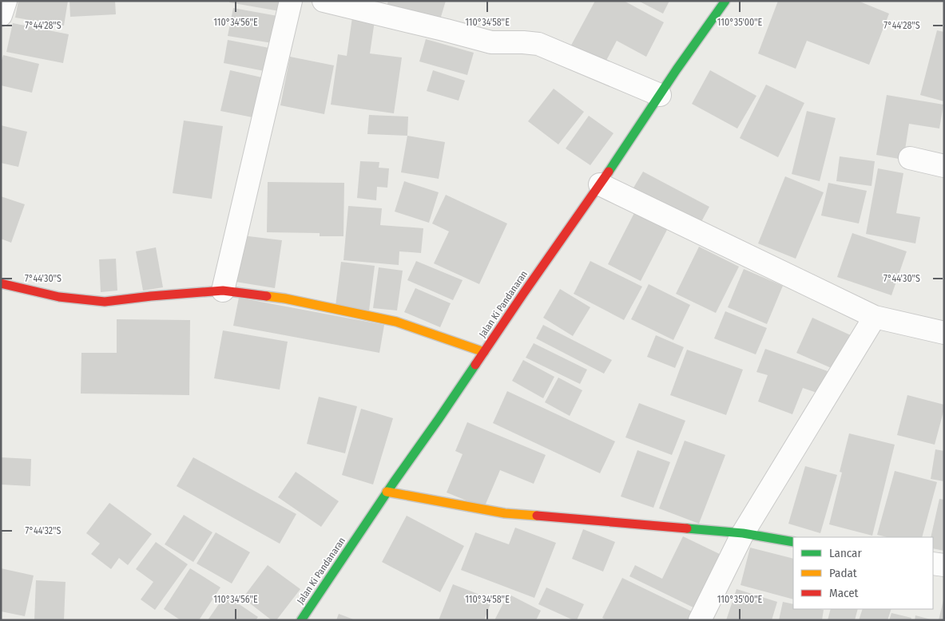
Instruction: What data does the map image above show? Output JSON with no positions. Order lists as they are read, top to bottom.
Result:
{
  "streets": {
    "street": ["Jalan Ki Pandanaran"]
  },
  "legend": ["Lancar", "Padat", "Macet"],
  "coordinates": [
    "110°34'56\"E",
    "110°34'58\"E",
    "110°35'00\"E",
    "7°44'28\"S",
    "7°44'30\"S",
    "7°44'32\"S"
  ]
}
